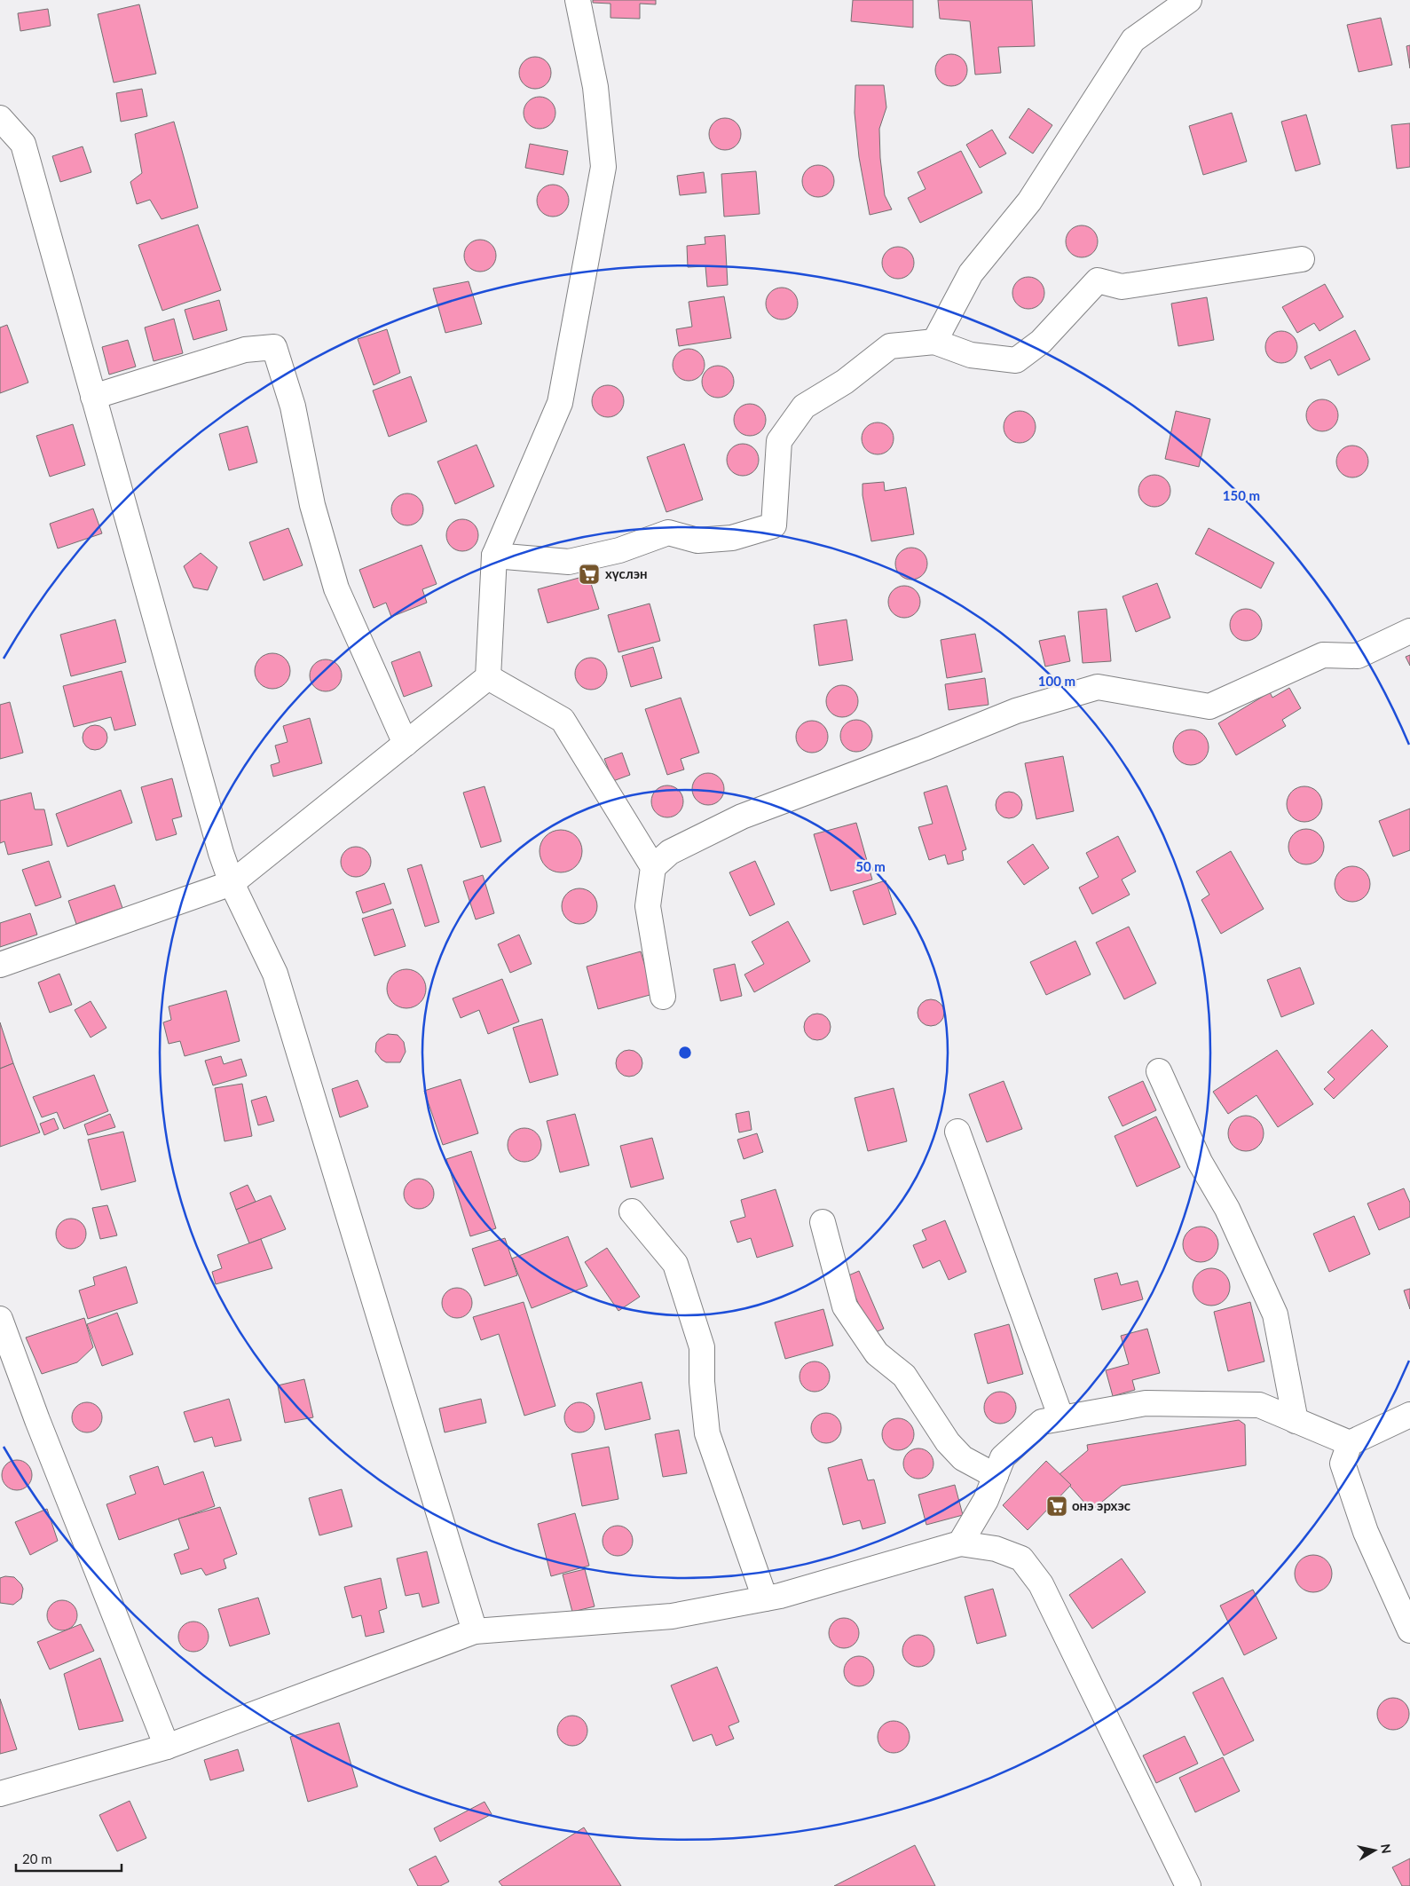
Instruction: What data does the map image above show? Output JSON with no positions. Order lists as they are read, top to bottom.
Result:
{
  "places": {
    "supermarket": ["хүслэн", "онэ эрхэс"]
  },
  "scale_bar": "20 m",
  "north": "right",
  "rings": ["150 m", "100 m", "50 m"]
}
